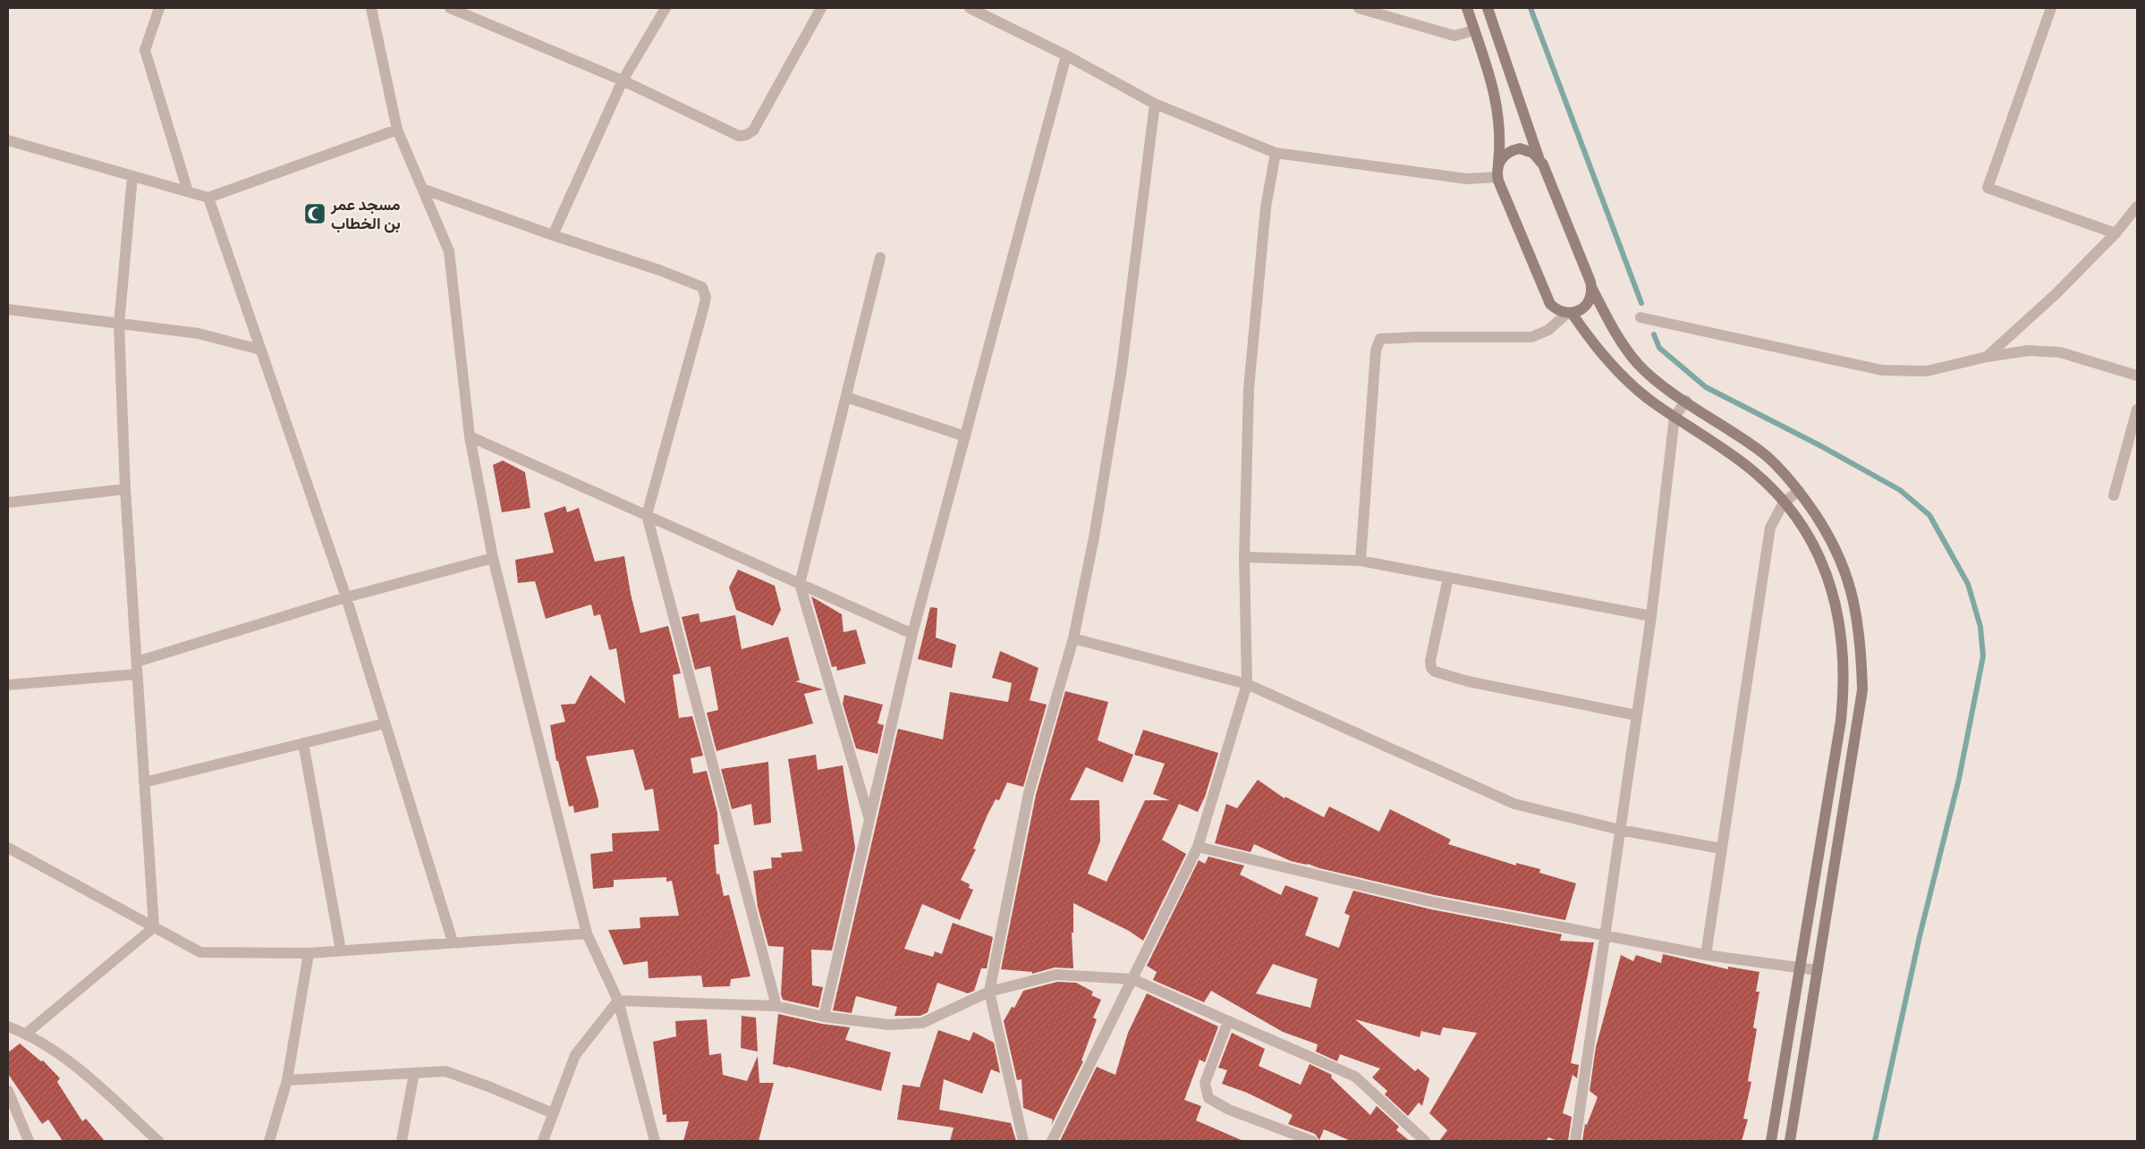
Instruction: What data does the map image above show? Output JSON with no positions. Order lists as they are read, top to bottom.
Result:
{
  "places": {
    "mosque": ["مسجد عمر بن الخطاب"]
  }
}
